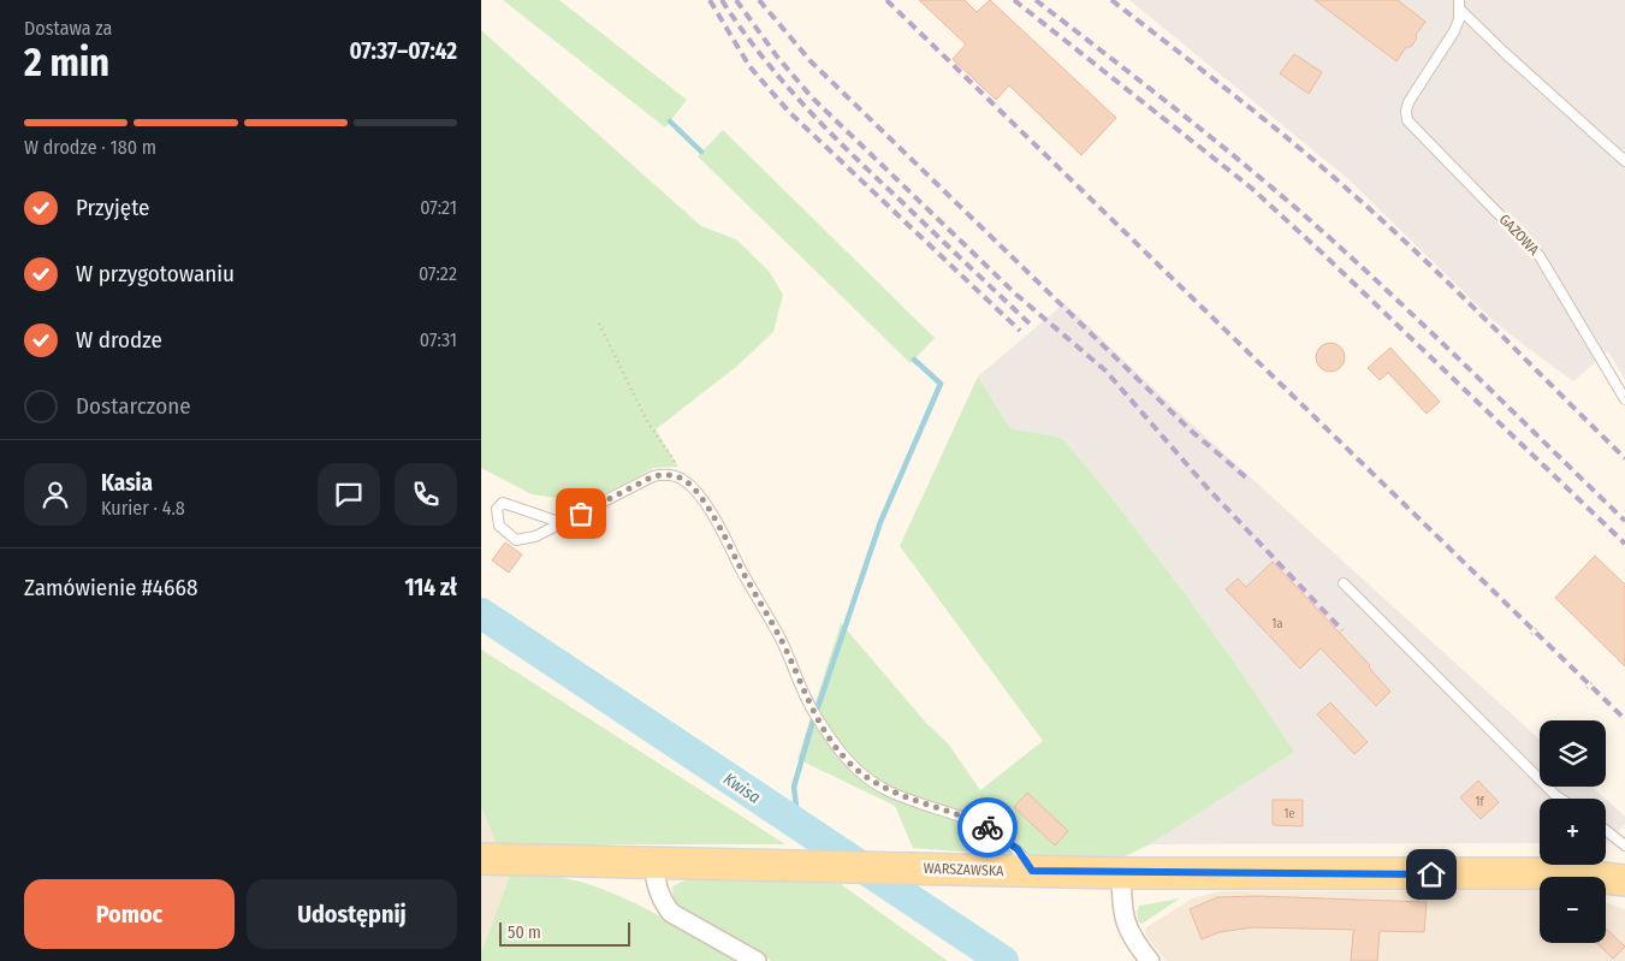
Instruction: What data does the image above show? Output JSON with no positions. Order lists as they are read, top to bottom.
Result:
{
  "streets": {
    "main road": ["WARSZAWSKA"],
    "lane": ["GAZOWA"]
  },
  "water": ["Kwisa"],
  "house_numbers": ["1a", "1f", "1e"],
  "scale_bar": "50 m",
  "page": {
    "heading": ["2 min", "Dostawa za", "07:37–07:42"],
    "panel": [
      "Kasia",
      "Kurier · 4.8",
      "Zamówienie #4668",
      "114 zł"
    ],
    "bar": "W drodze · 180 m",
    "list": [
      ["Przyjęte", "07:21"],
      ["W przygotowaniu", "07:22"],
      ["W drodze", "07:31"],
      "Dostarczone"
    ],
    "map_buttons": ["+", "−"],
    "buttons": ["Pomoc", "Udostępnij"],
    "scale": "50 m"
  }
}
